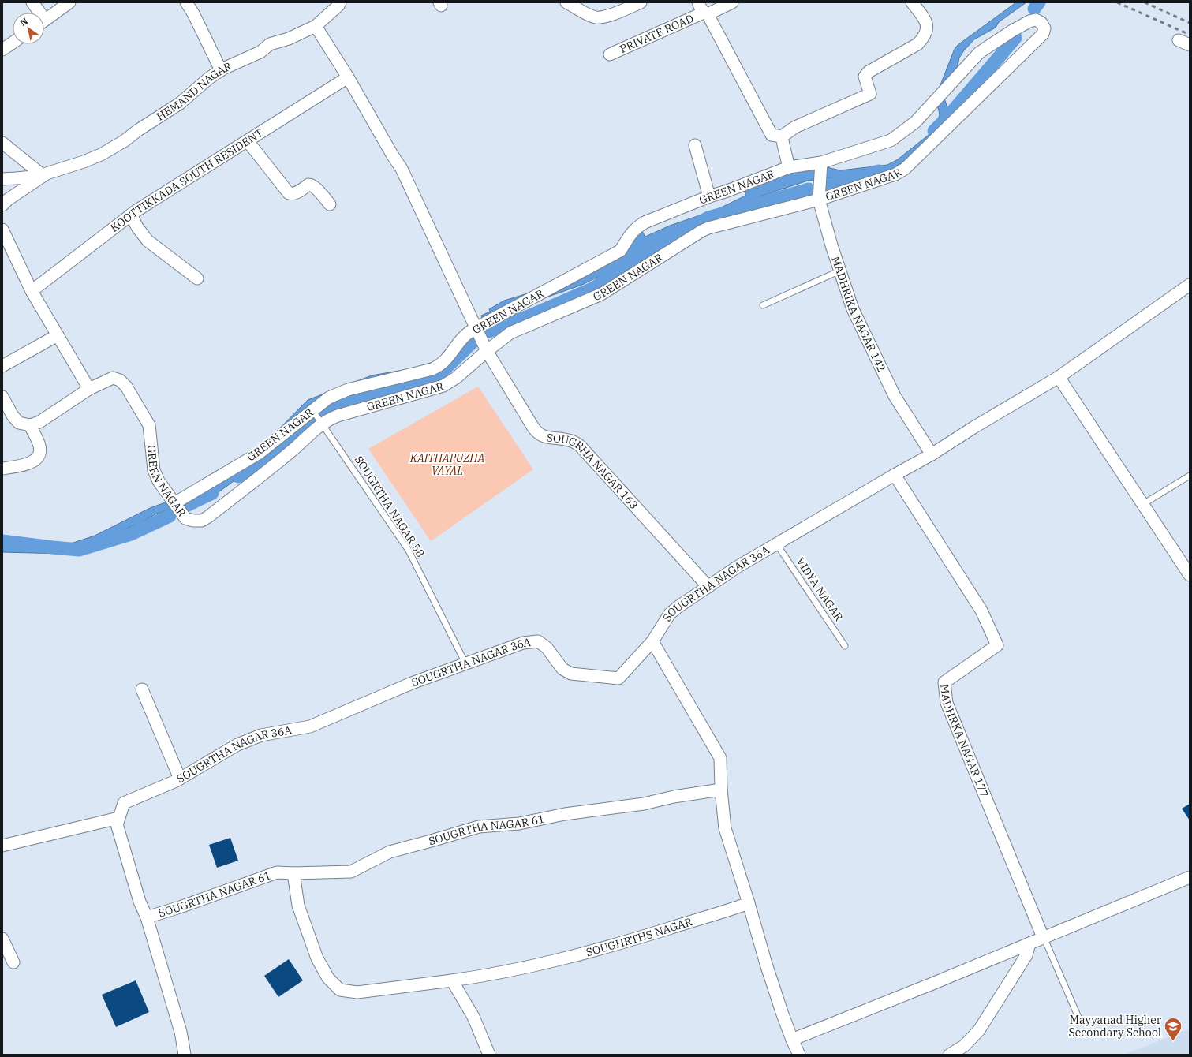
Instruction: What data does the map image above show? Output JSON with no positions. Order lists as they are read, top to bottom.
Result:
{
  "streets": {
    "street": [
      "PRIVATE ROAD",
      "HEMAND NAGAR",
      "KOOTTIKKADA SOUTH RESIDENT",
      "GREEN NAGAR",
      "MADHRIKA NAGAR 142",
      "SOUGRHA NAGAR 163",
      "SOUGRTHA NAGAR 36A",
      "MADHRKA NAGAR 177",
      "SOUGRTHA NAGAR 61",
      "SOUGHRTHS NAGAR"
    ],
    "lane": ["SOUGRTHA NAGAR 58", "VIDYA NAGAR"]
  },
  "crossings": [
    ["HEMAND NAGAR", "SOUGRHA NAGAR 163"],
    ["KOOTTIKKADA SOUTH RESIDENT", "SOUGRHA NAGAR 163"],
    ["GREEN NAGAR", "MADHRIKA NAGAR 142"],
    ["GREEN NAGAR", "SOUGRHA NAGAR 163"],
    ["GREEN NAGAR", "SOUGRTHA NAGAR 58"],
    ["MADHRIKA NAGAR 142", "SOUGRTHA NAGAR 36A"],
    ["SOUGRHA NAGAR 163", "SOUGRTHA NAGAR 36A"],
    ["SOUGRTHA NAGAR 58", "SOUGRTHA NAGAR 36A"],
    ["SOUGRTHA NAGAR 36A", "VIDYA NAGAR"],
    ["SOUGRTHA NAGAR 36A", "MADHRKA NAGAR 177"],
    ["SOUGRTHA NAGAR 61", "SOUGHRTHS NAGAR"]
  ],
  "parks": ["KAITHAPUZHA VAYAL"],
  "places": {
    "school or university": ["Mayyanad Higher Secondary School"]
  },
  "north": "top left"
}
